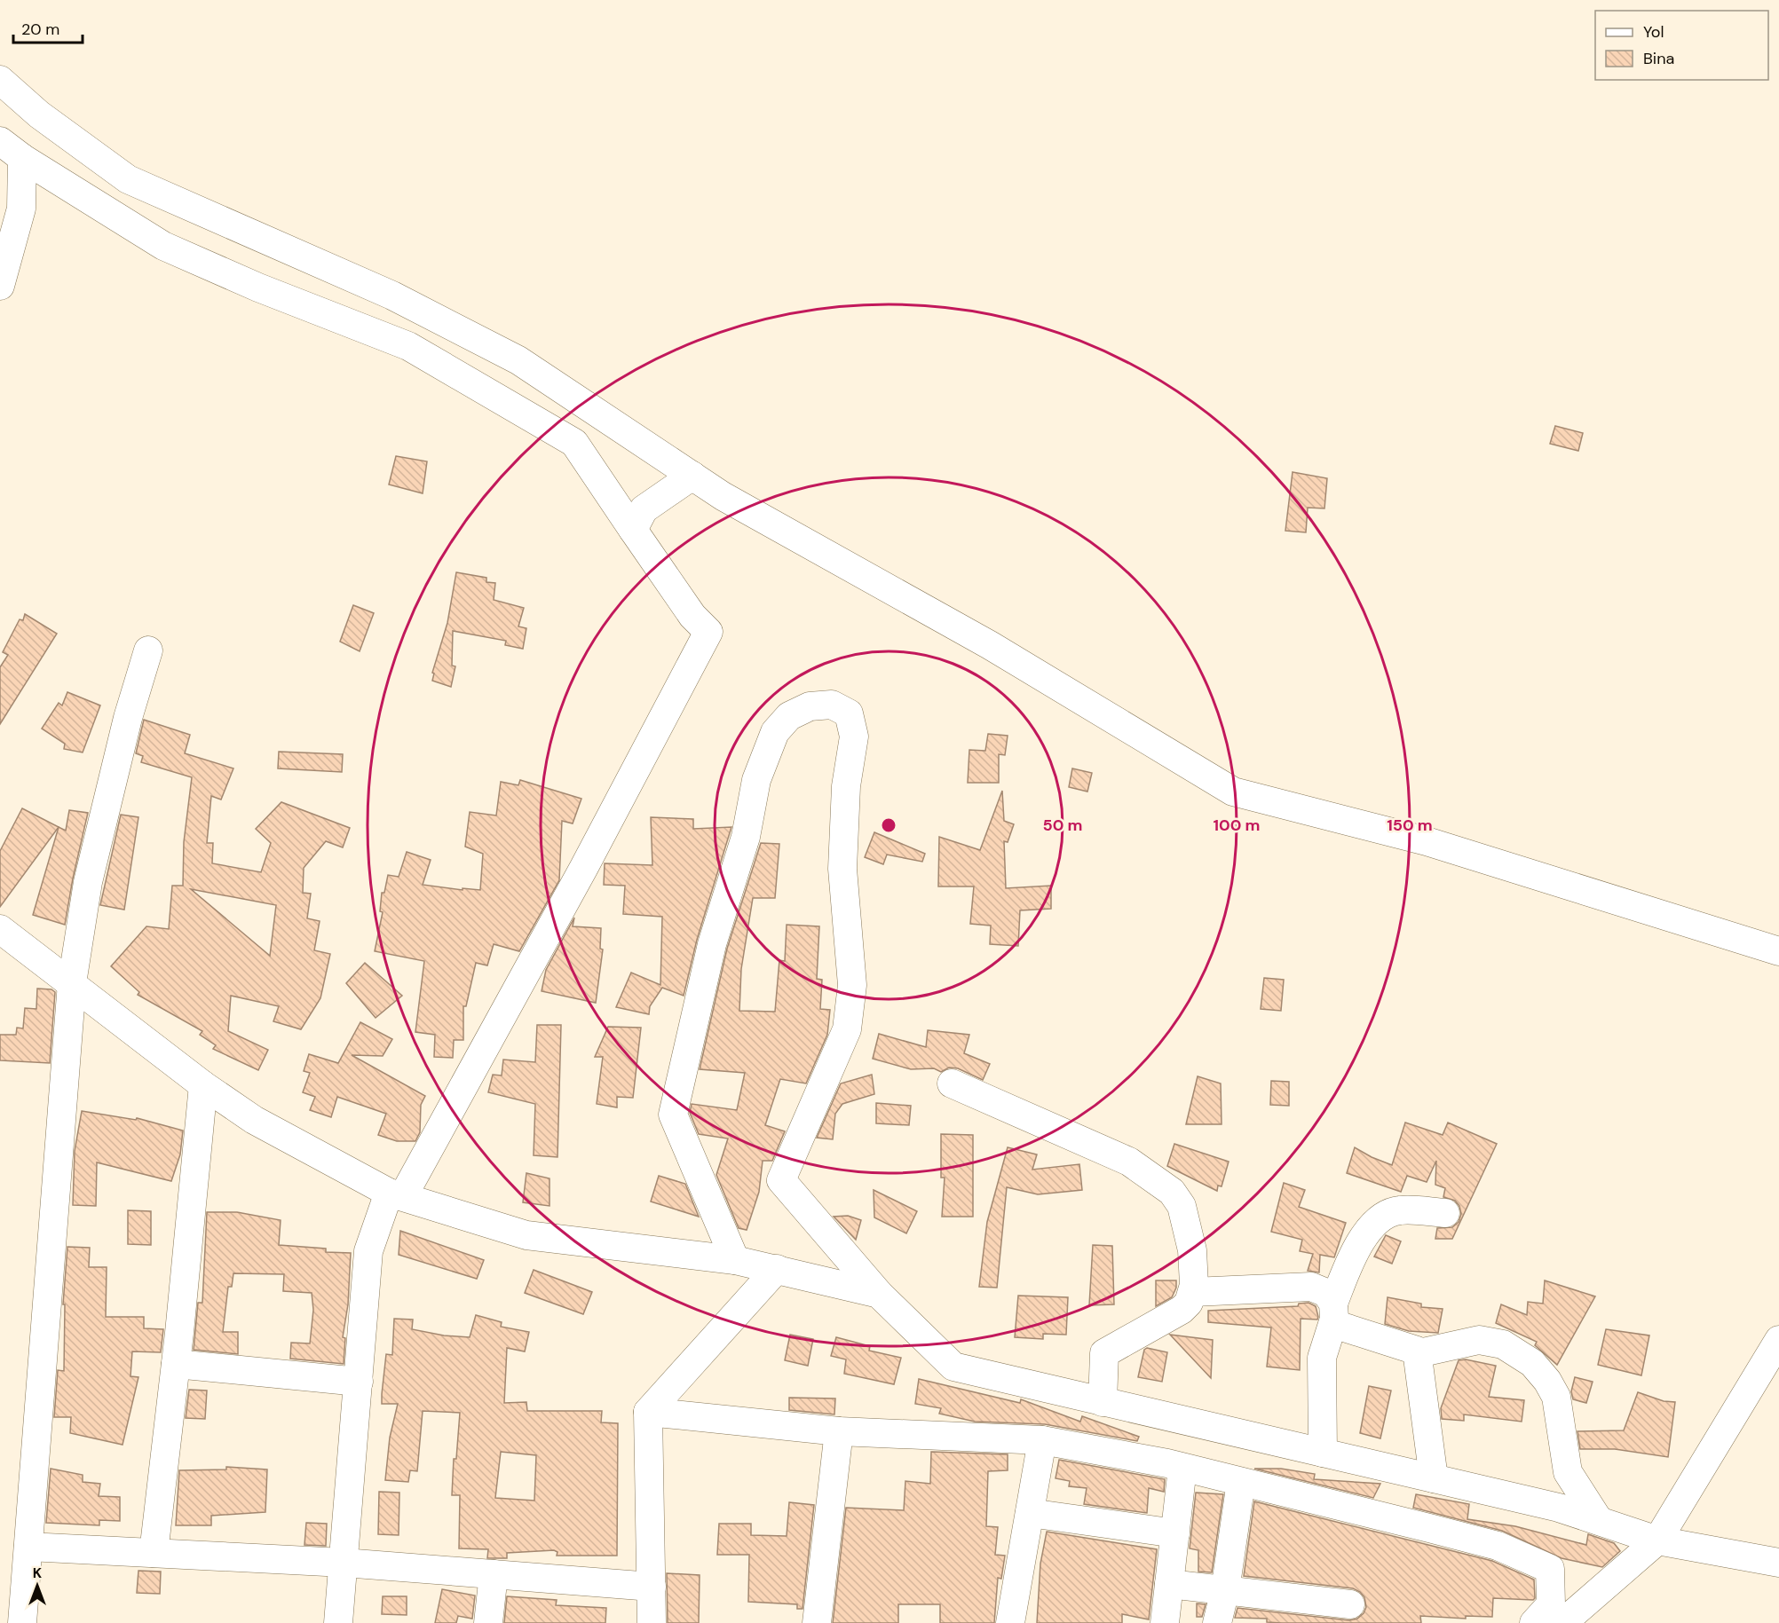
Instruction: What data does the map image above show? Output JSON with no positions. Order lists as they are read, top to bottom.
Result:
{
  "legend": ["Yol", "Bina"],
  "scale_bar": "20 m",
  "north": "top",
  "rings": ["50 m", "100 m", "150 m"]
}
